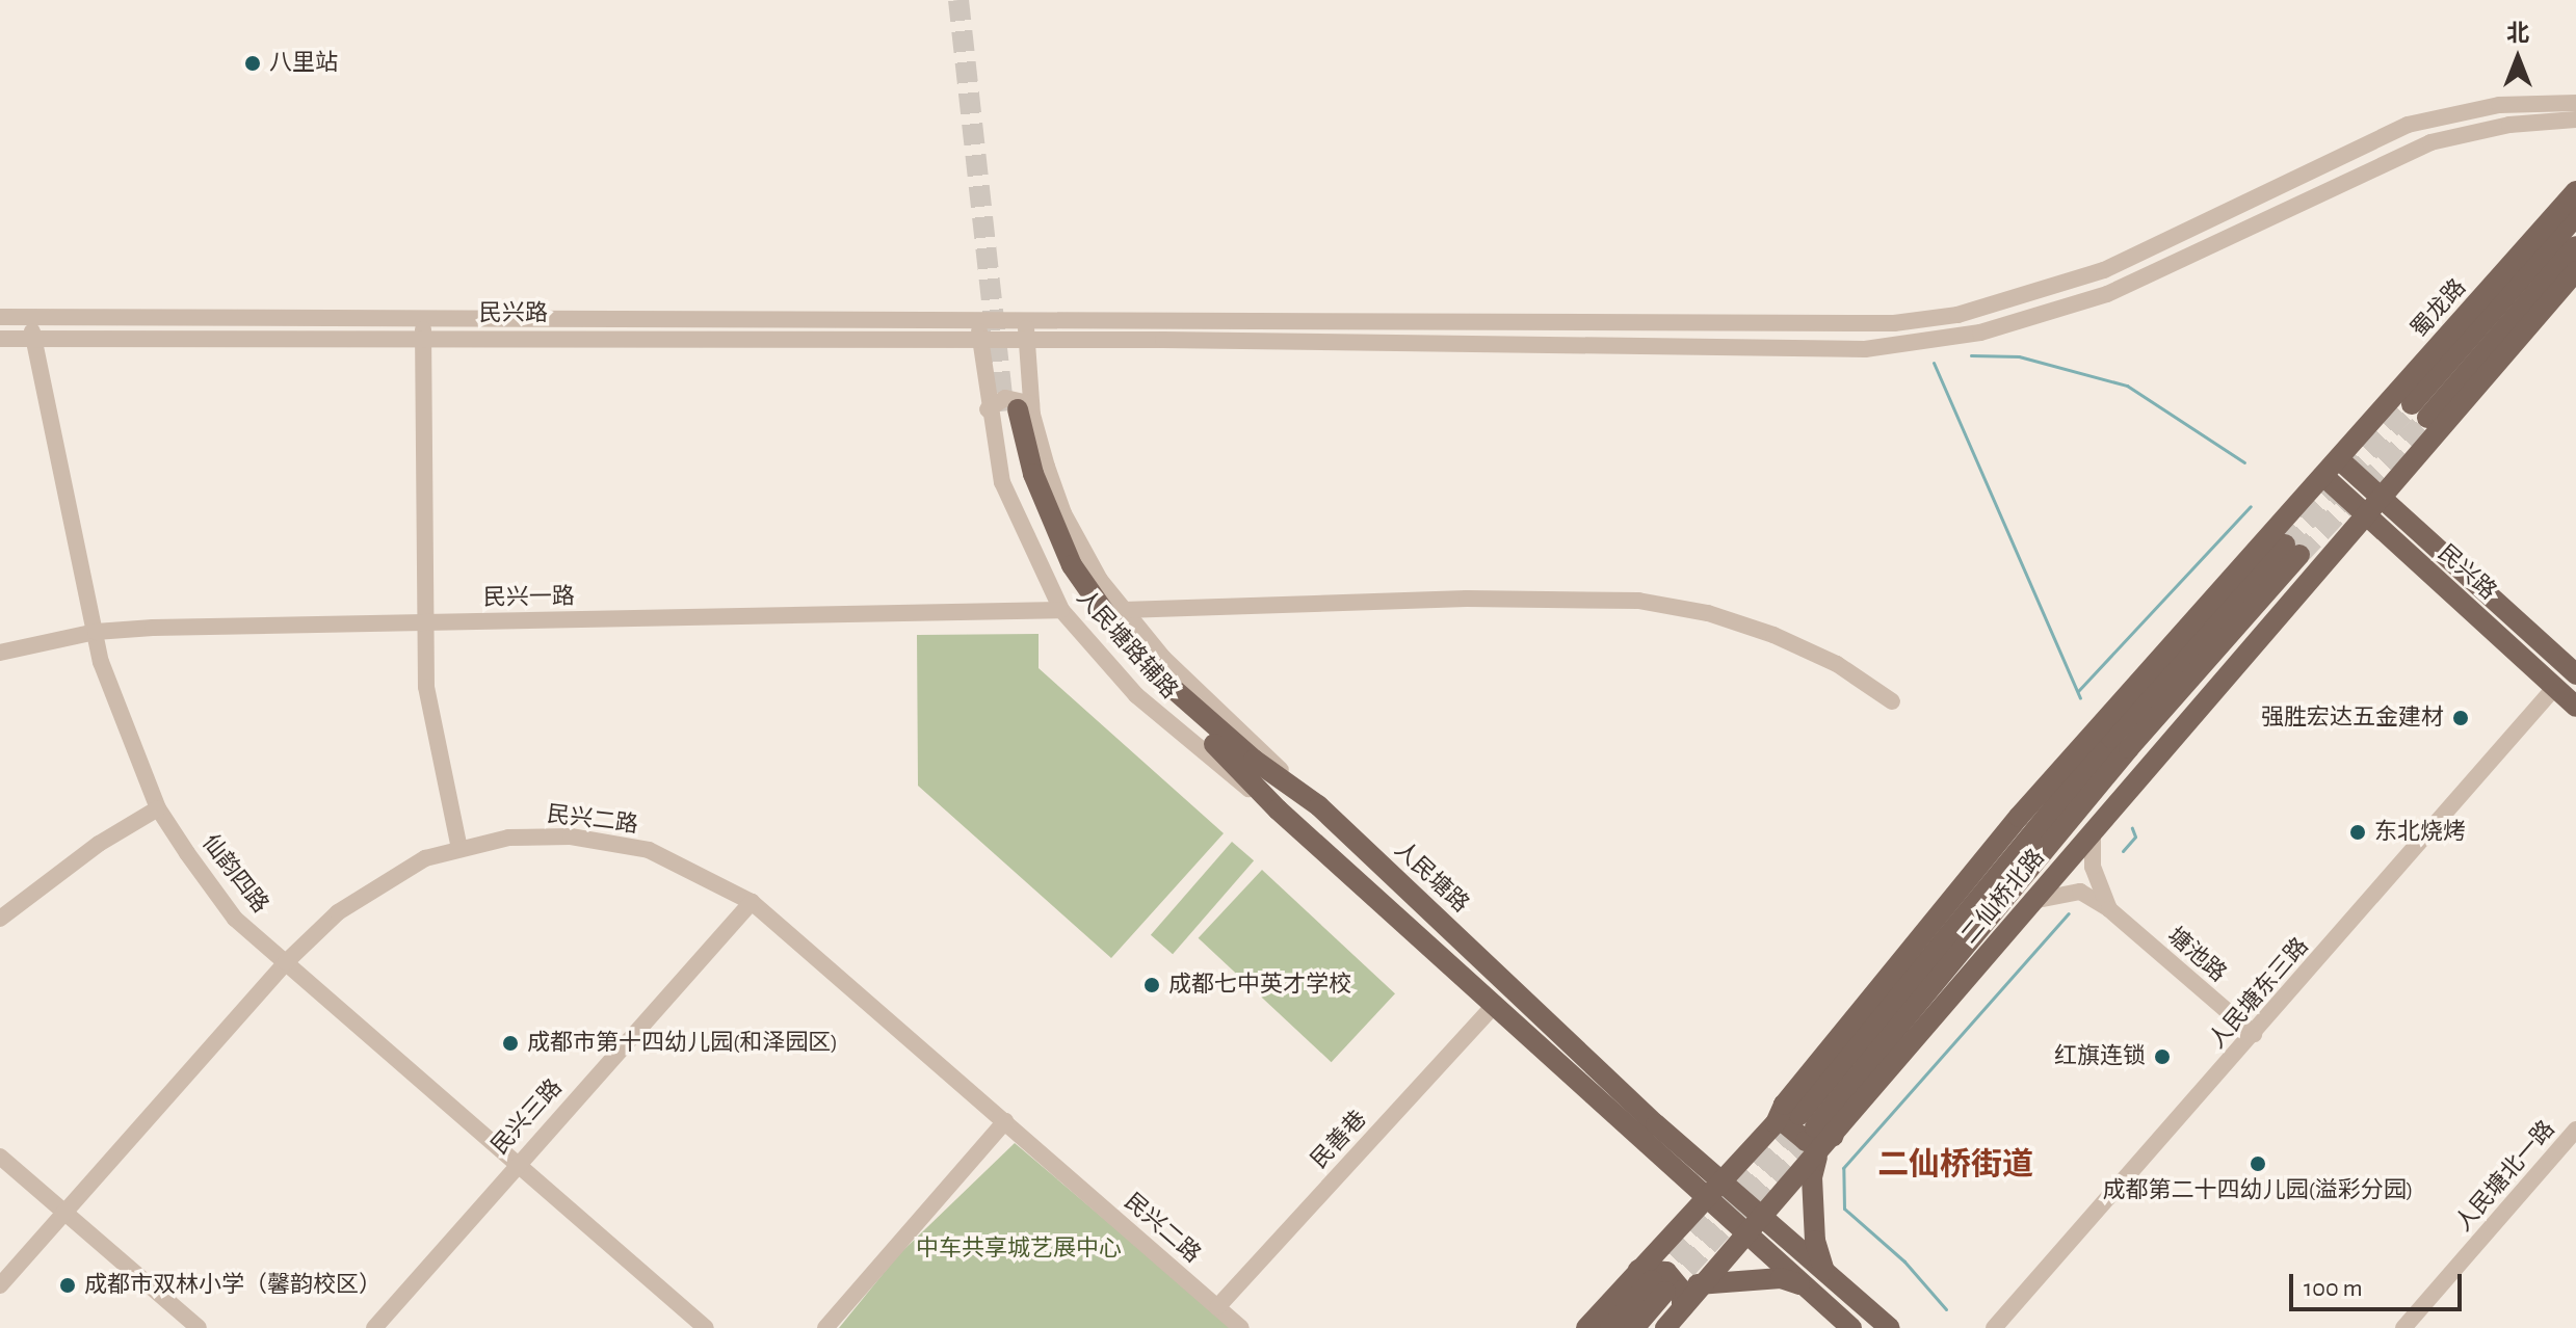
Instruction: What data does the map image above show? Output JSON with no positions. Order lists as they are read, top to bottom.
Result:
{
  "streets": {
    "main road": [
      "蜀龙路",
      "民兴路",
      "人民塘路",
      "二仙桥北路"
    ],
    "street": [
      "民兴一路",
      "人民塘路辅路",
      "民兴二路",
      "仙韵四路",
      "塘池路",
      "人民塘东三路",
      "民兴三路",
      "民善巷",
      "人民塘北一路"
    ]
  },
  "crossings": [
    ["蜀龙路", "民兴路"],
    ["蜀龙路", "二仙桥北路"],
    ["民兴路", "人民塘路辅路"],
    ["民兴路", "仙韵四路"],
    ["民兴路", "二仙桥北路"],
    ["民兴路", "人民塘东三路"],
    ["民兴一路", "人民塘路辅路"],
    ["民兴一路", "仙韵四路"],
    ["人民塘路辅路", "人民塘路"],
    ["民兴二路", "仙韵四路"],
    ["民兴二路", "民兴三路"],
    ["民兴二路", "民善巷"],
    ["仙韵四路", "民兴三路"],
    ["人民塘路", "二仙桥北路"],
    ["塘池路", "人民塘东三路"]
  ],
  "districts": ["二仙桥街道"],
  "parks": ["中车共享城艺展中心"],
  "places": [
    "八里站",
    "强胜宏达五金建材",
    "东北烧烤",
    "成都七中英才学校",
    "成都市第十四幼儿园(和泽园区)",
    "红旗连锁",
    "成都第二十四幼儿园(溢彩分园)",
    "成都市双林小学（馨韵校区）"
  ],
  "scale_bar": "100 m",
  "north": "top"
}
